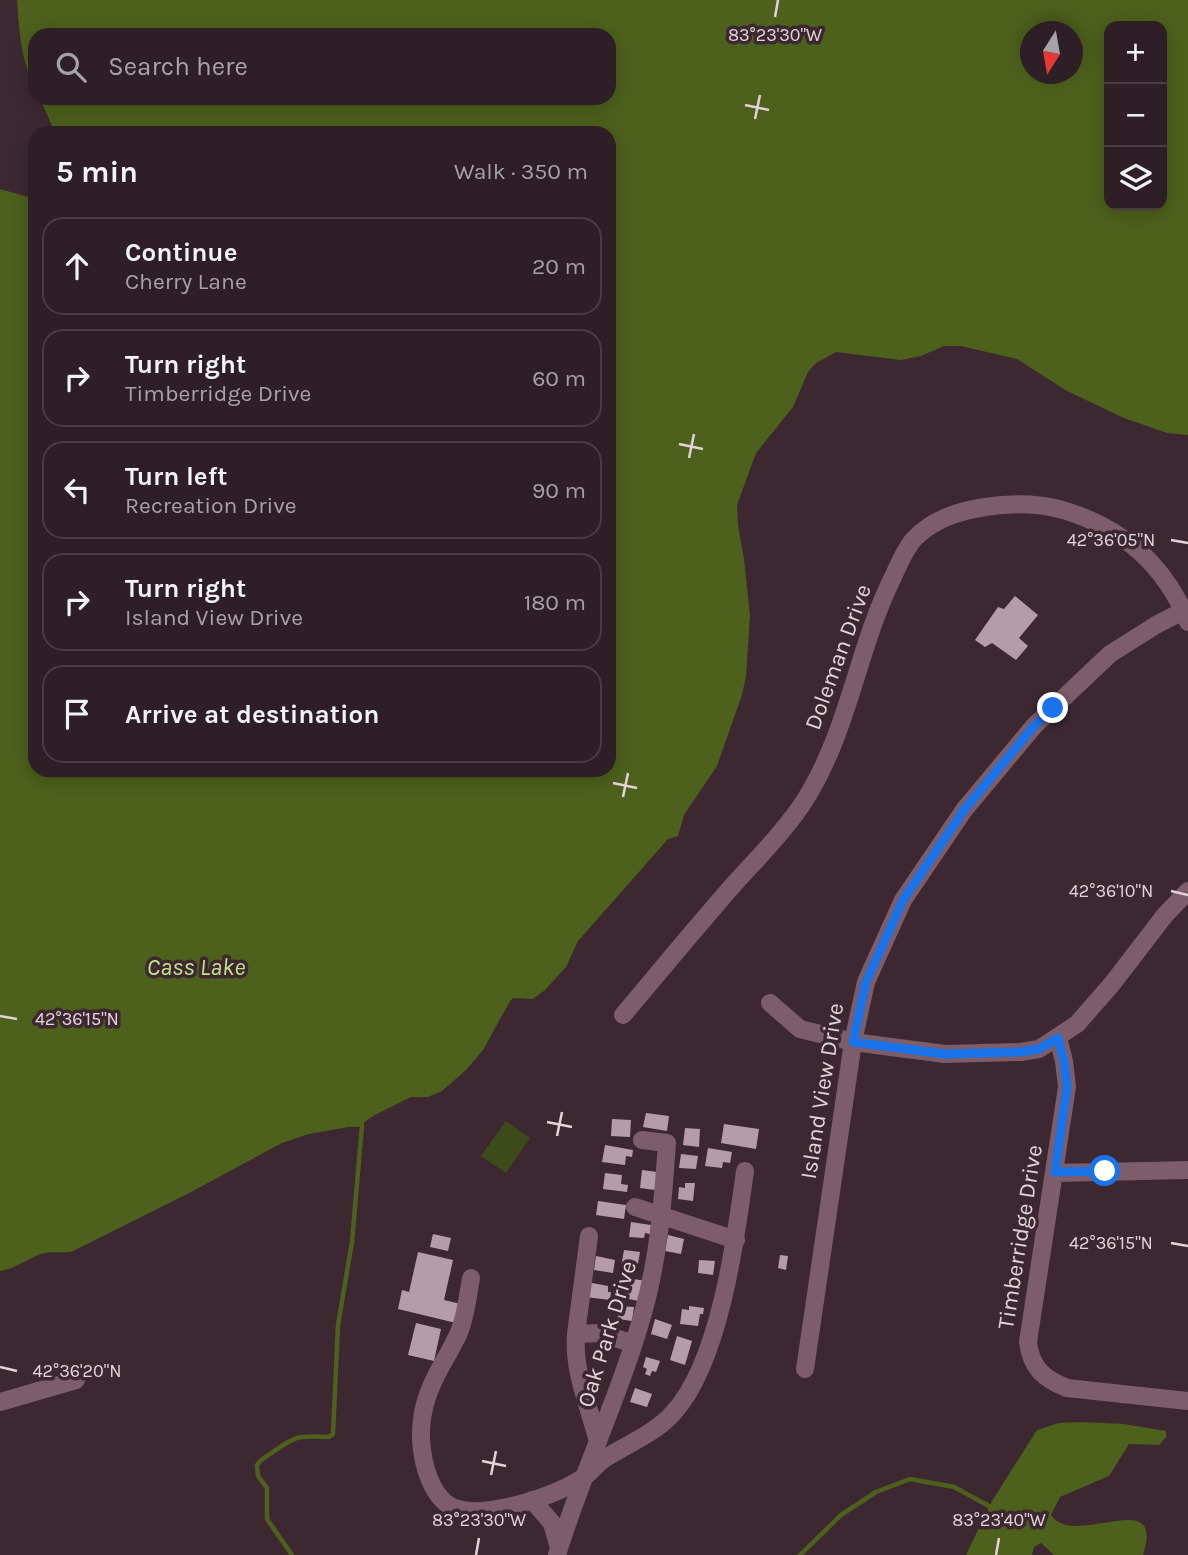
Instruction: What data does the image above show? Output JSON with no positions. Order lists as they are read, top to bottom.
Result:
{
  "streets": {
    "street": [
      "Doleman Drive",
      "Island View Drive",
      "Timberridge Drive",
      "Oak Park Drive"
    ]
  },
  "crossings": [
    ["Doleman Drive", "Island View Drive"]
  ],
  "water": ["Cass Lake"],
  "north": "bottom",
  "page": {
    "map_buttons": ["+", "−"],
    "search": "Search here",
    "heading": ["5 min", "Walk · 350 m"],
    "list": [
      ["Continue", "Cherry Lane", "20 m"],
      ["Turn right", "Timberridge Drive", "60 m"],
      ["Turn left", "Recreation Drive", "90 m"],
      ["Turn right", "Island View Drive", "180 m"],
      "Arrive at destination"
    ]
  },
  "coordinates": [
    "83°23'30\"W",
    "42°36'05\"N",
    "42°36'10\"N",
    "42°36'15\"N",
    "42°36'20\"N",
    "83°23'40\"W"
  ]
}
